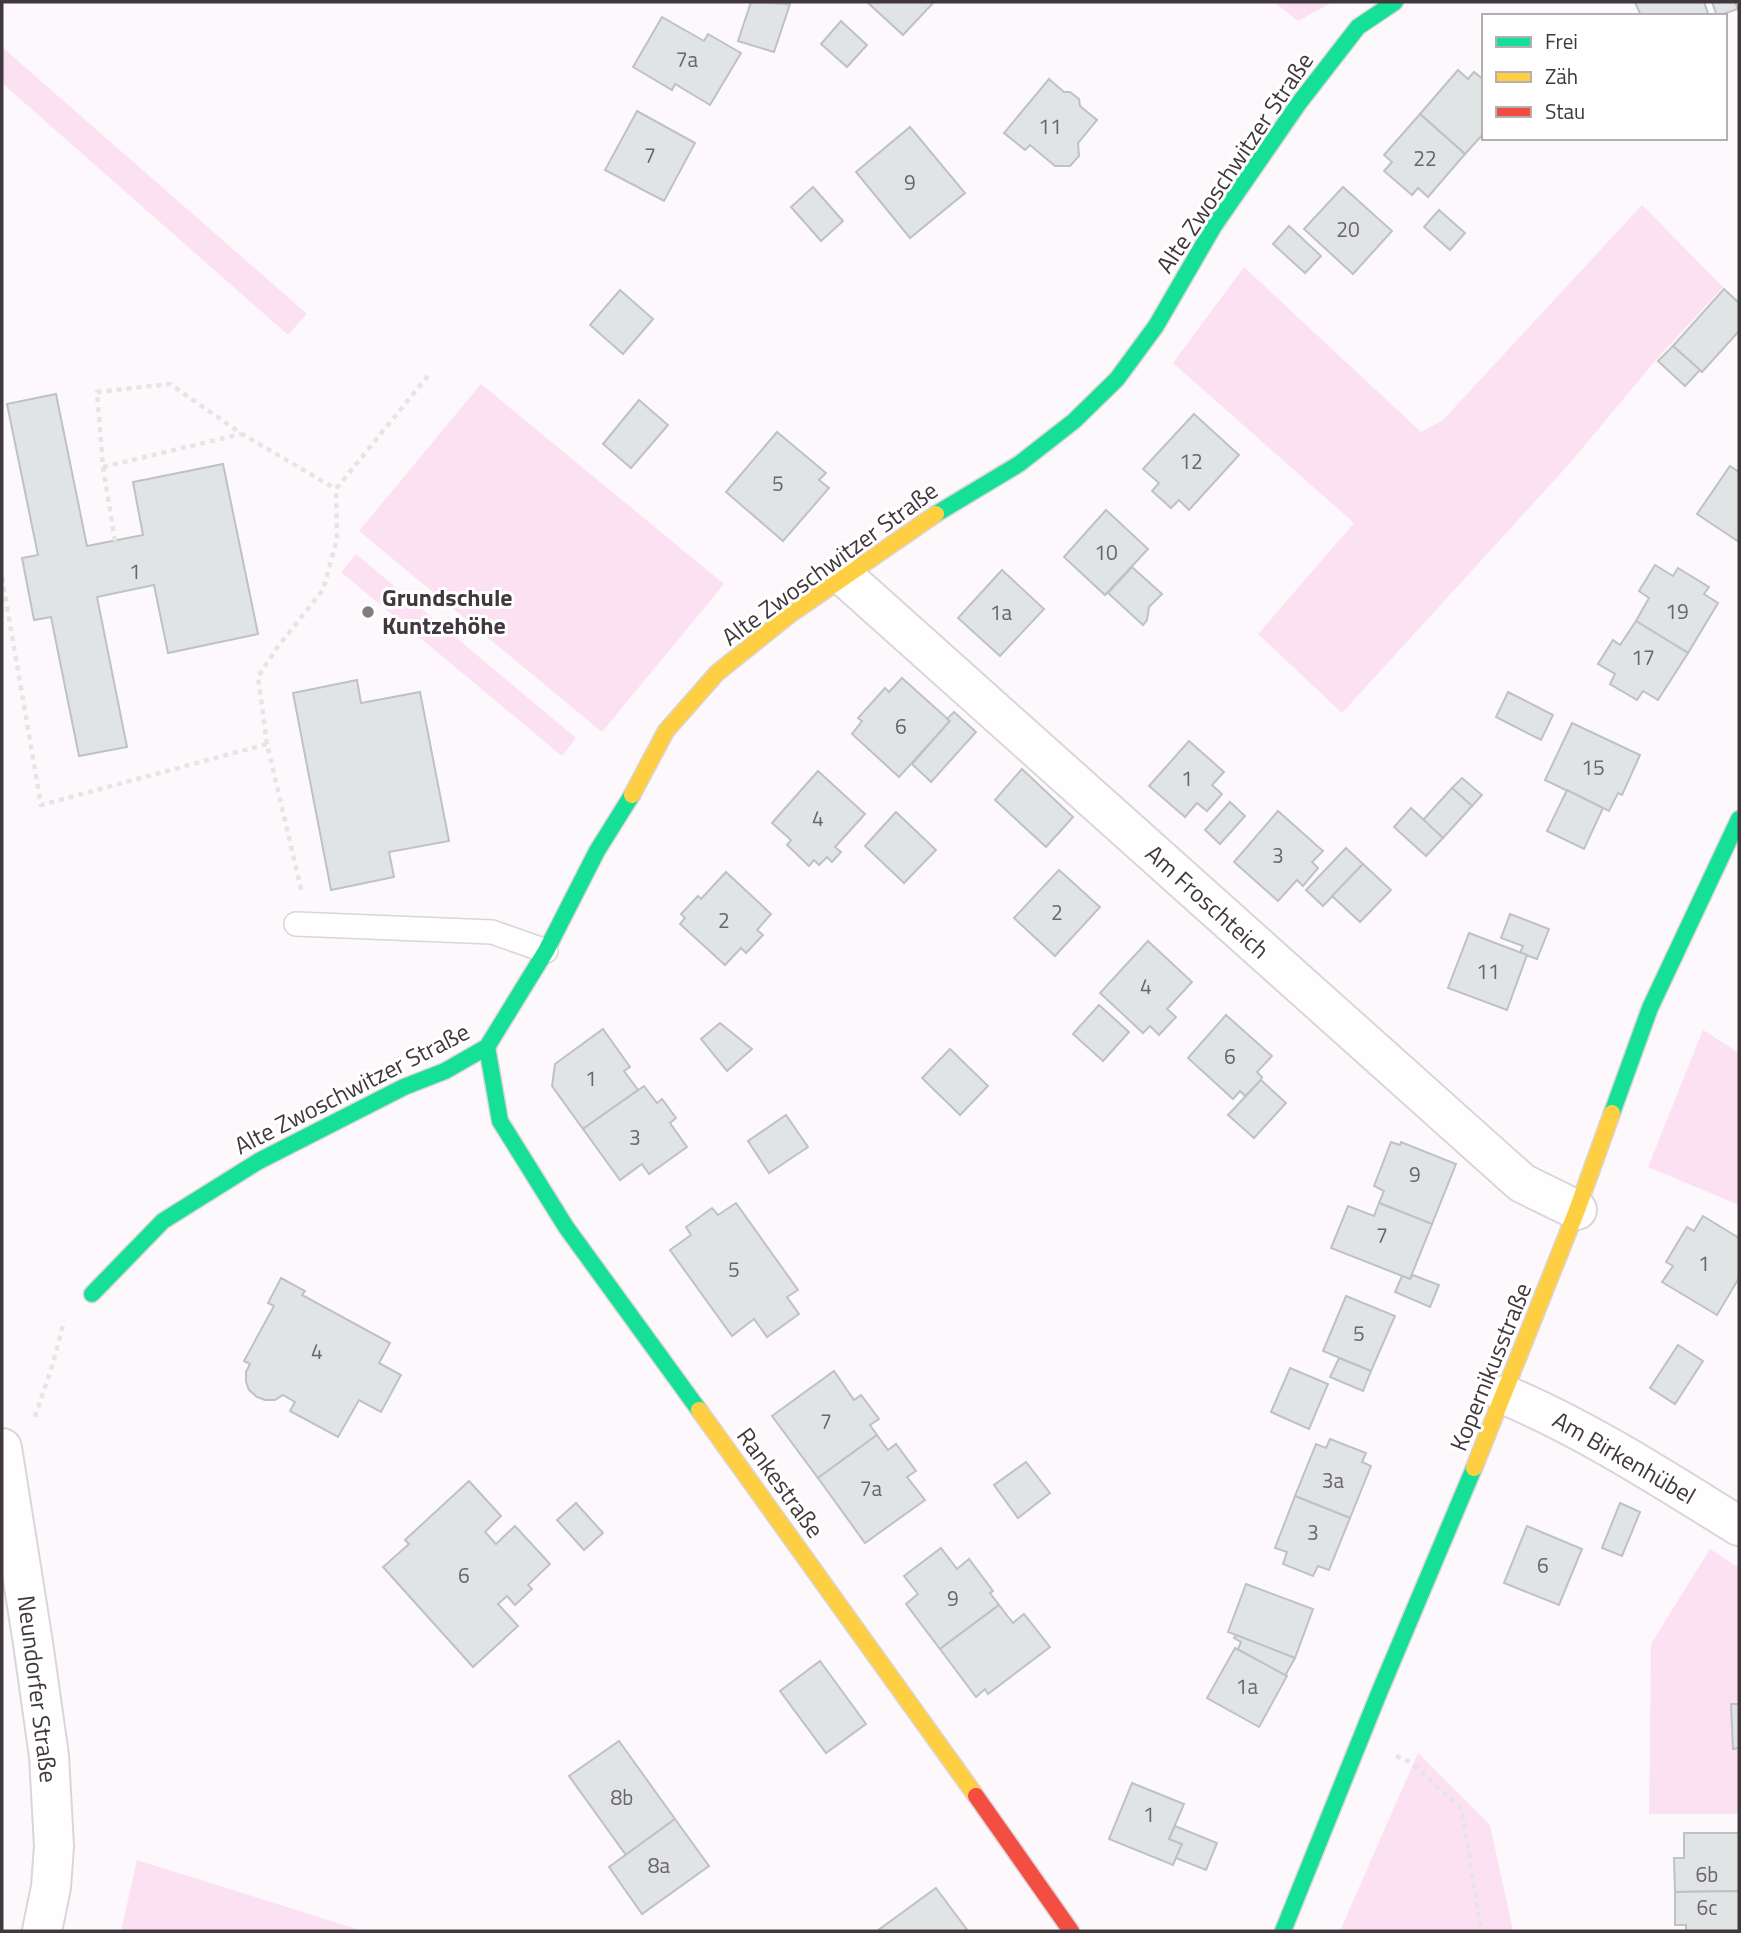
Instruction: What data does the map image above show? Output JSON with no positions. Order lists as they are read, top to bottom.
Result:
{
  "streets": {
    "street": [
      "Alte Zwoschwitzer Straße",
      "Am Froschteich",
      "Kopernikusstraße",
      "Am Birkenhübel",
      "Rankestraße",
      "Neundorfer Straße"
    ]
  },
  "crossings": [
    ["Alte Zwoschwitzer Straße", "Am Froschteich"],
    ["Alte Zwoschwitzer Straße", "Rankestraße"],
    ["Am Froschteich", "Kopernikusstraße"],
    ["Kopernikusstraße", "Am Birkenhübel"]
  ],
  "places": ["Grundschule Kuntzehöhe"],
  "house_numbers": [
    "7a",
    "11",
    "7",
    "22",
    "9",
    "20",
    "12",
    "5",
    "10",
    "1",
    "19",
    "1a",
    "17",
    "6",
    "15",
    "1",
    "4",
    "3",
    "2",
    "2",
    "11",
    "4",
    "6",
    "1",
    "3",
    "9",
    "7",
    "1",
    "5",
    "5",
    "4",
    "7",
    "3a",
    "7a",
    "3",
    "6",
    "6",
    "9",
    "1a",
    "8b",
    "1",
    "8a",
    "6b",
    "6c"
  ],
  "legend": ["Frei", "Zäh", "Stau"]
}
